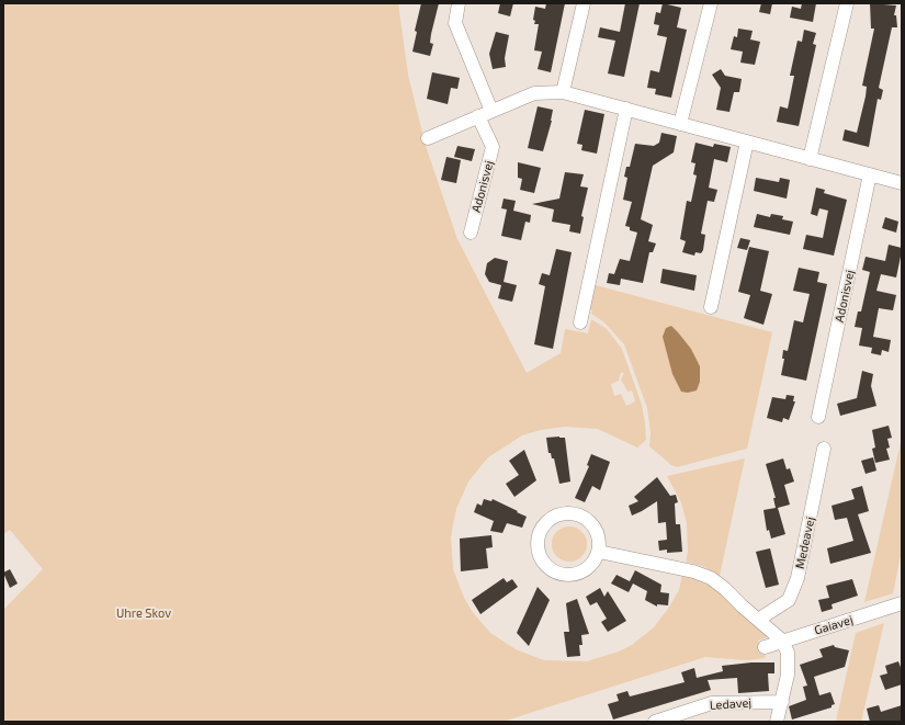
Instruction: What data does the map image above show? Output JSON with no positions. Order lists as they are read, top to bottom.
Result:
{
  "streets": {
    "street": [
      "Adonisvej",
      "Medeavej",
      "Gaiavej",
      "Ledavej"
    ]
  },
  "parks": ["Uhre Skov"]
}
